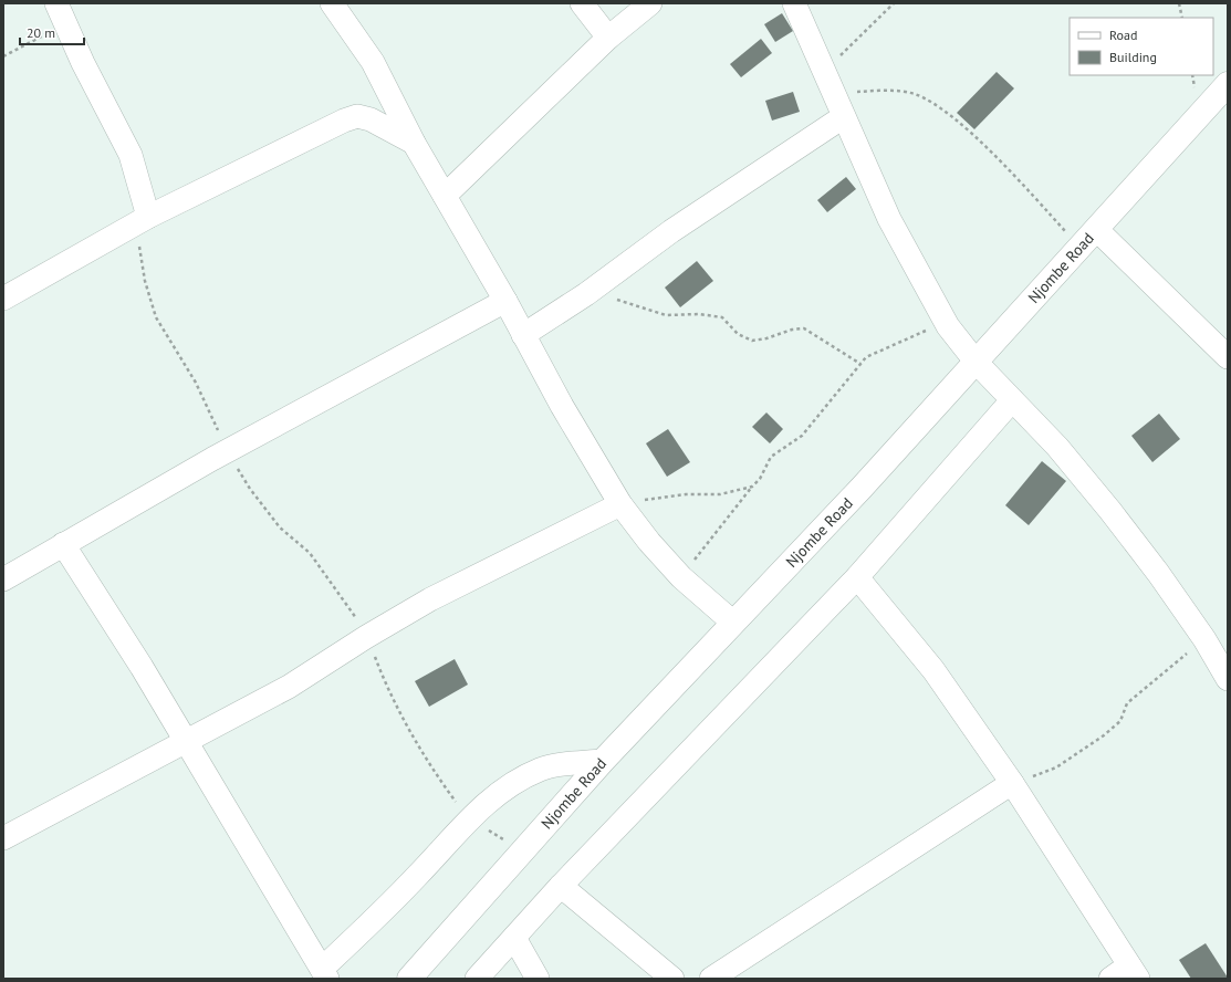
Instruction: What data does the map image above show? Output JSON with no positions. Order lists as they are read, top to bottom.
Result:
{
  "streets": {
    "highway": ["Njombe Road"]
  },
  "legend": ["Road", "Building"],
  "scale_bar": "20 m"
}
